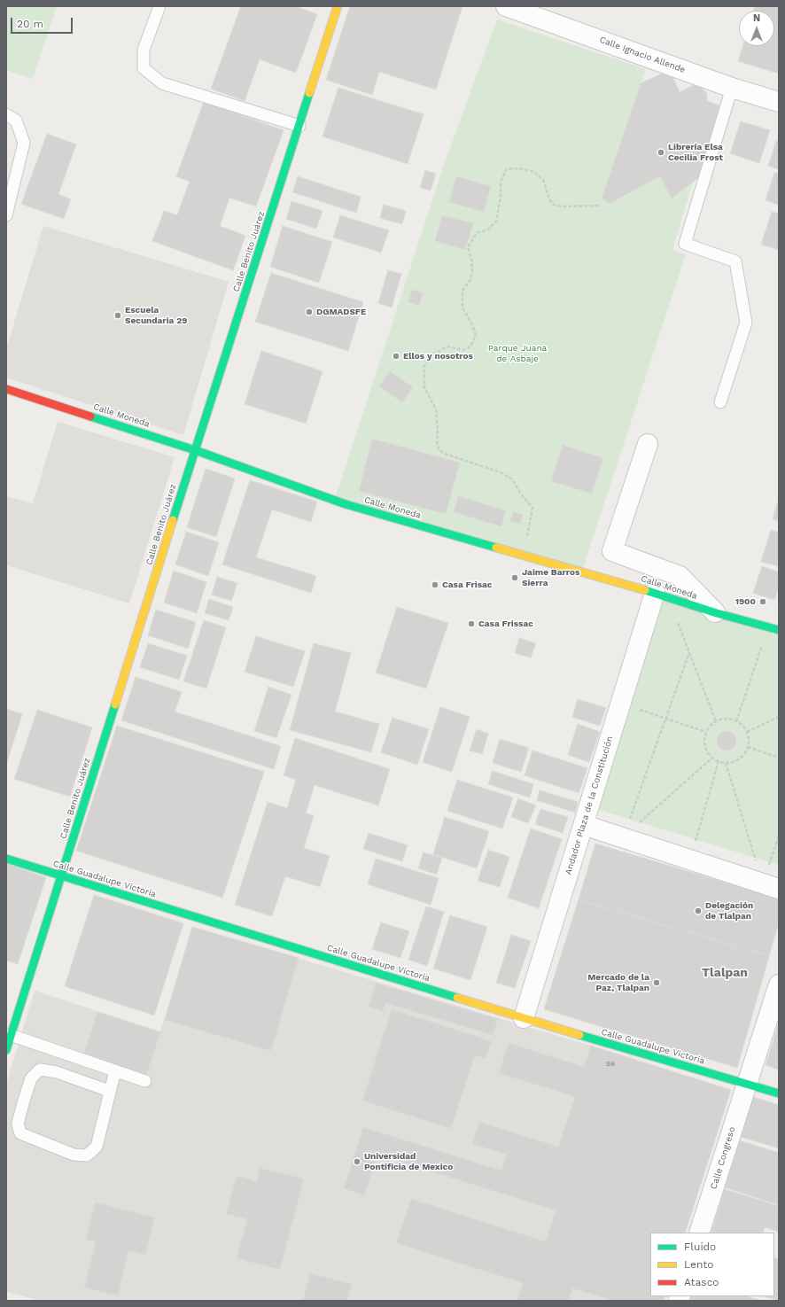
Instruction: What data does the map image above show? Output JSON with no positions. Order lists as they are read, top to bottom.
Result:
{
  "streets": {
    "street": [
      "Calle Ignacio Allende",
      "Calle Benito Juárez",
      "Calle Moneda",
      "Andador Plaza de la Constitución",
      "Calle Guadalupe Victoria",
      "Calle Congreso"
    ]
  },
  "crossings": [
    ["Calle Benito Juárez", "Calle Moneda"],
    ["Calle Benito Juárez", "Calle Guadalupe Victoria"],
    ["Calle Moneda", "Andador Plaza de la Constitución"],
    ["Andador Plaza de la Constitución", "Calle Guadalupe Victoria"],
    ["Calle Guadalupe Victoria", "Calle Congreso"]
  ],
  "districts": ["Tlalpan"],
  "parks": ["Parque Juana de Asbaje"],
  "places": [
    "Librería Elsa Cecilia Frost",
    "DGMADSFE",
    "Escuela Secundaria 29",
    "Ellos y nosotros",
    "Jaime Barros Sierra",
    "Casa Frisac",
    "1900",
    "Casa Frissac",
    "Delegación de Tlalpan",
    "Mercado de la Paz, Tlalpan",
    "Universidad Pontificia de Mexico"
  ],
  "house_numbers": ["98"],
  "legend": ["Fluido", "Lento", "Atasco"],
  "scale_bar": "20 m",
  "north": "top"
}
